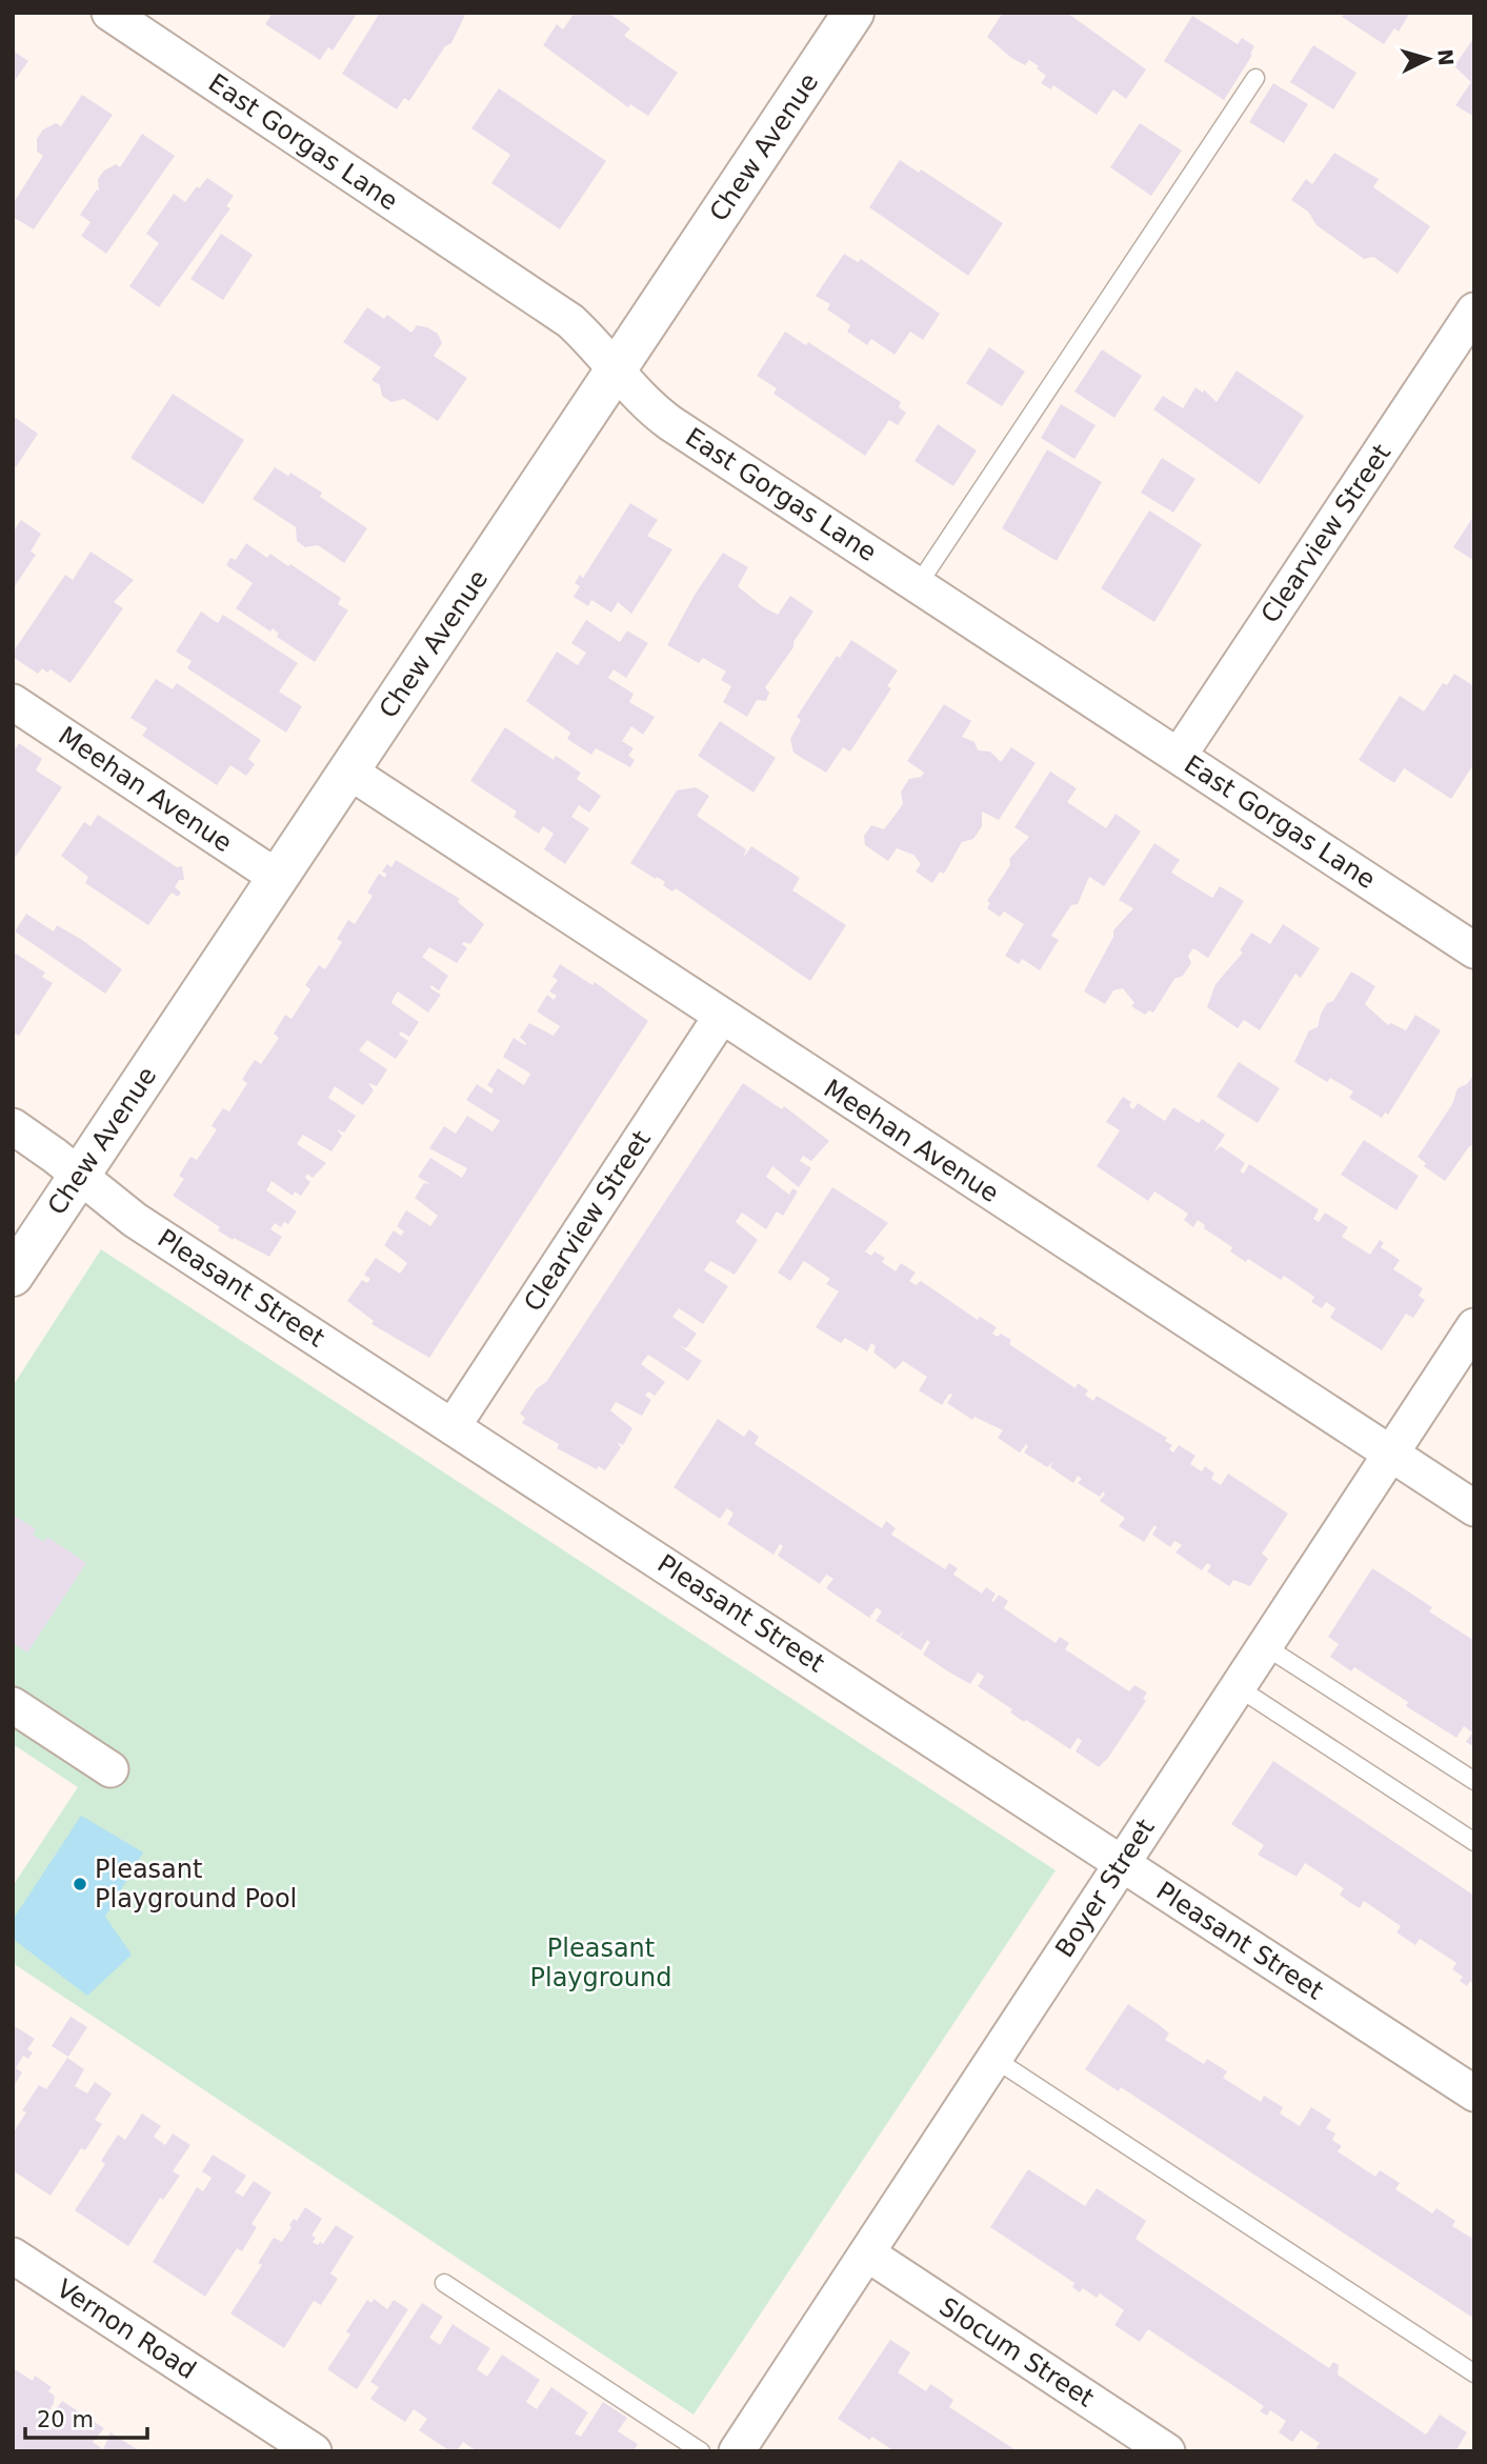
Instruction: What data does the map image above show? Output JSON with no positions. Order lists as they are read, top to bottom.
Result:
{
  "streets": {
    "street": [
      "East Gorgas Lane",
      "Chew Avenue",
      "Clearview Street",
      "Meehan Avenue",
      "Pleasant Street",
      "Boyer Street",
      "Vernon Road",
      "Slocum Street"
    ]
  },
  "crossings": [
    ["East Gorgas Lane", "Chew Avenue"],
    ["East Gorgas Lane", "Clearview Street"],
    ["Chew Avenue", "Meehan Avenue"],
    ["Chew Avenue", "Pleasant Street"],
    ["Clearview Street", "Meehan Avenue"],
    ["Clearview Street", "Pleasant Street"],
    ["Meehan Avenue", "Boyer Street"],
    ["Pleasant Street", "Boyer Street"],
    ["Boyer Street", "Slocum Street"]
  ],
  "parks": ["Pleasant Playground"],
  "places": ["Pleasant Playground Pool"],
  "scale_bar": "20 m",
  "north": "right"
}
